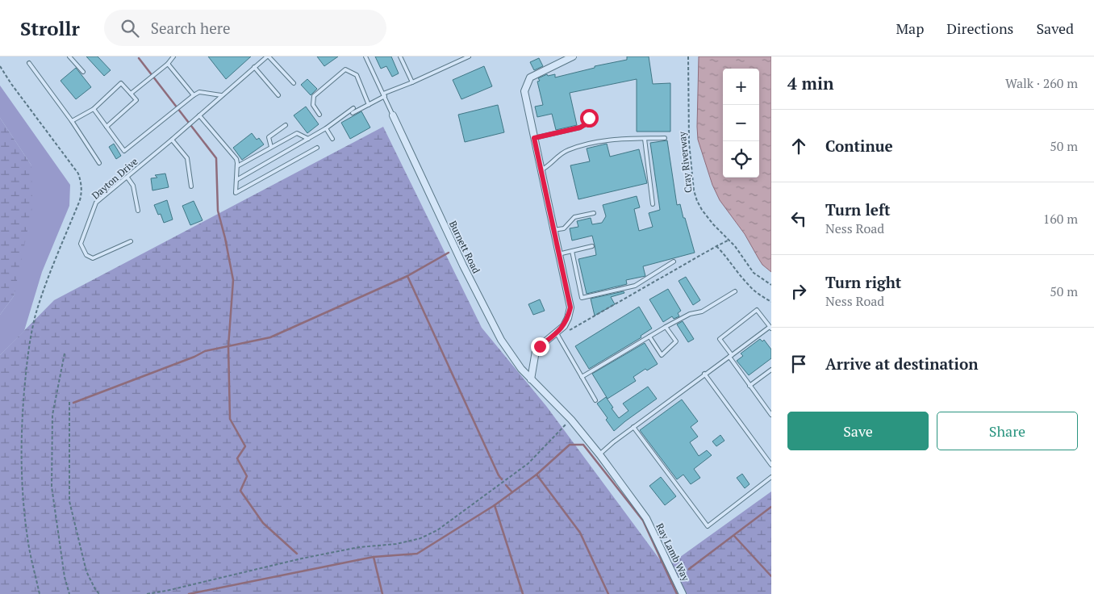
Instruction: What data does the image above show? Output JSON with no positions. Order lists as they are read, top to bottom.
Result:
{
  "streets": {
    "street": ["Burnett Road", "Ray Lamb Way"],
    "lane": ["Dayton Drive"],
    "path": ["Cray Riverway"]
  },
  "crossings": [
    ["Burnett Road", "Ray Lamb Way"]
  ],
  "page": {
    "header": "Strollr",
    "search": "Search here",
    "nav": ["Map", "Directions", "Saved"],
    "heading": ["4 min", "Walk · 260 m"],
    "map_buttons": ["+", "−"],
    "list": [
      ["Continue", "50 m"],
      ["Turn left", "Ness Road", "160 m"],
      ["Turn right", "Ness Road", "50 m"],
      "Arrive at destination"
    ],
    "buttons": ["Save", "Share"]
  }
}
